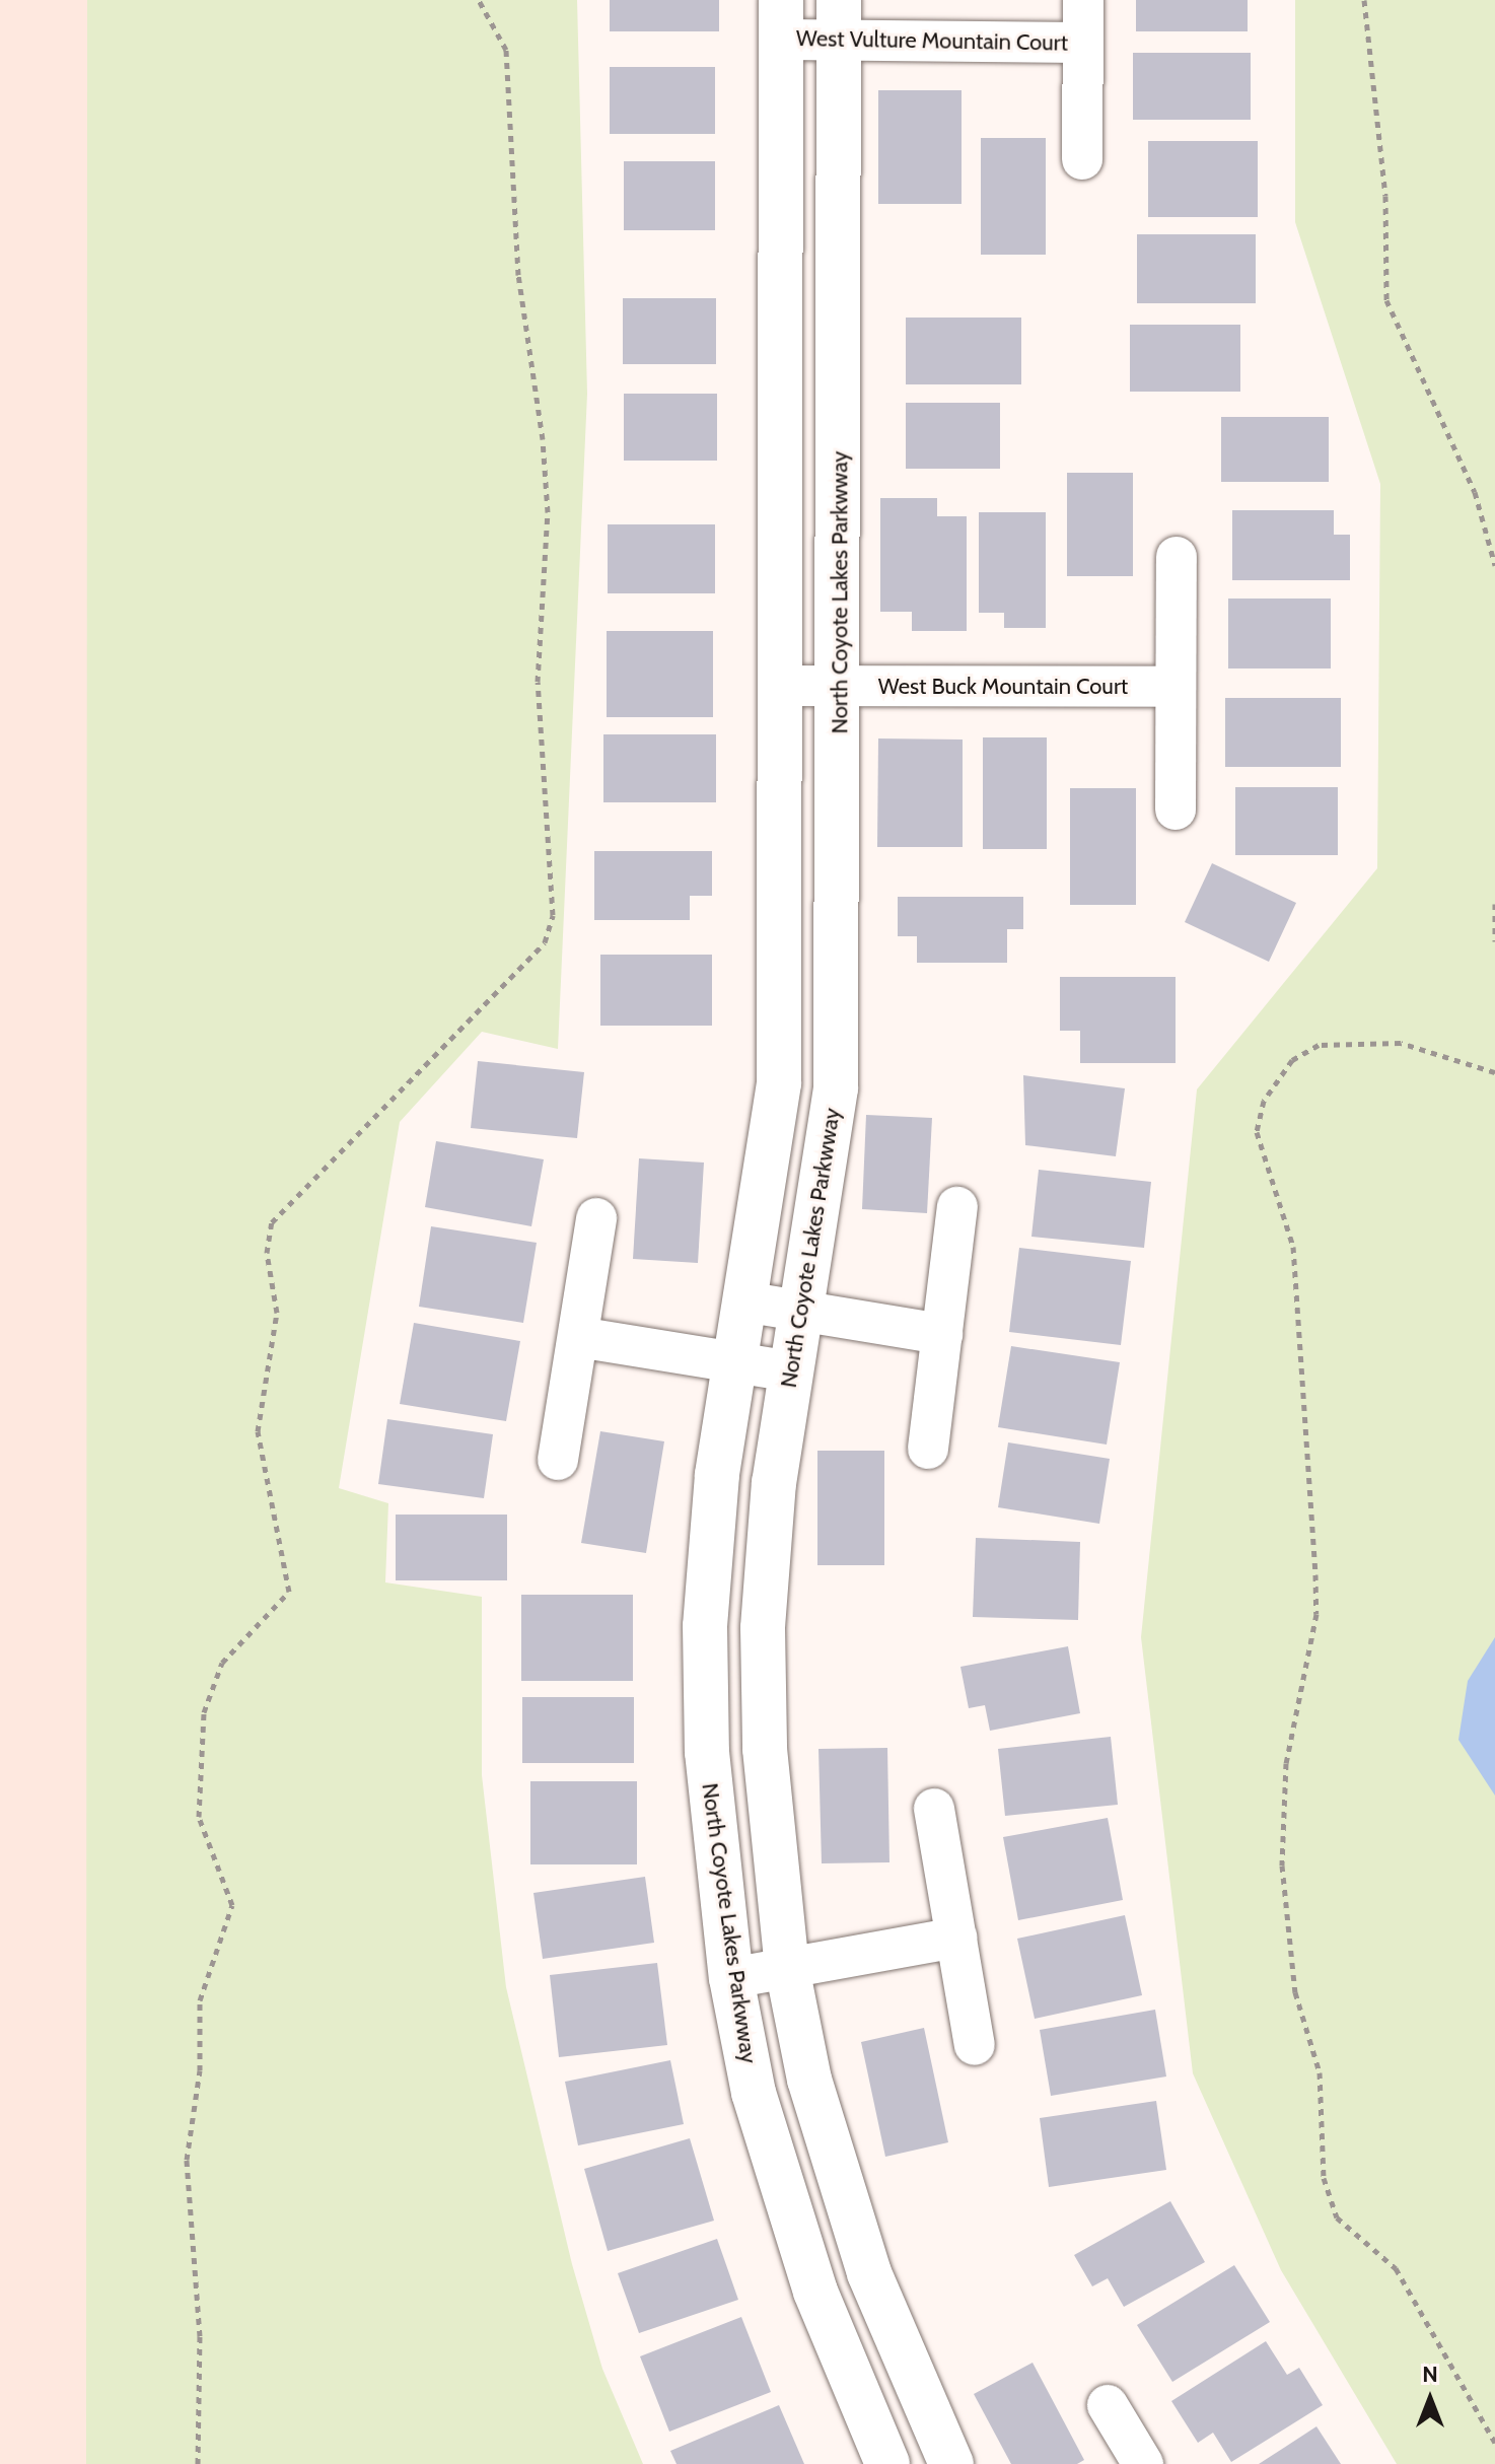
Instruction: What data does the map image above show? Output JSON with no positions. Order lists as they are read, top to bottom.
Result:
{
  "streets": {
    "street": ["West Vulture Mountain Court", "North Coyote Lakes Parkwway", "West Buck Mountain Court"]
  },
  "crossings": [
    ["West Vulture Mountain Court", "North Coyote Lakes Parkwway"],
    ["North Coyote Lakes Parkwway", "West Buck Mountain Court"]
  ],
  "north": "top"
}
